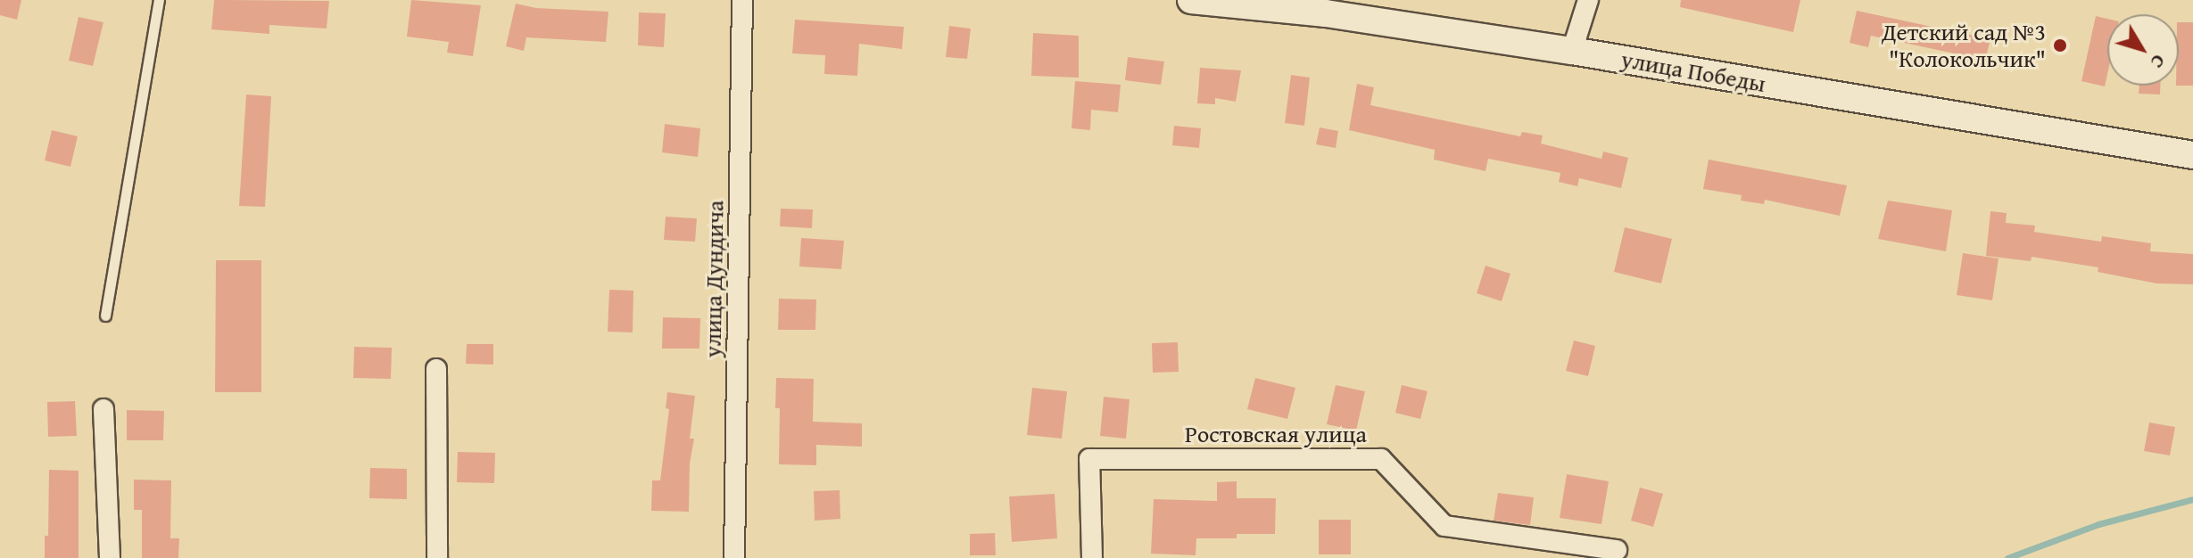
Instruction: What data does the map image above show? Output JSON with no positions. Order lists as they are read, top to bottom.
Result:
{
  "streets": {
    "street": ["улица Победы", "улица Дундича", "Ростовская улица"]
  },
  "places": ["Детский сад №3 \"Колокольчик\""],
  "north": "bottom right"
}
